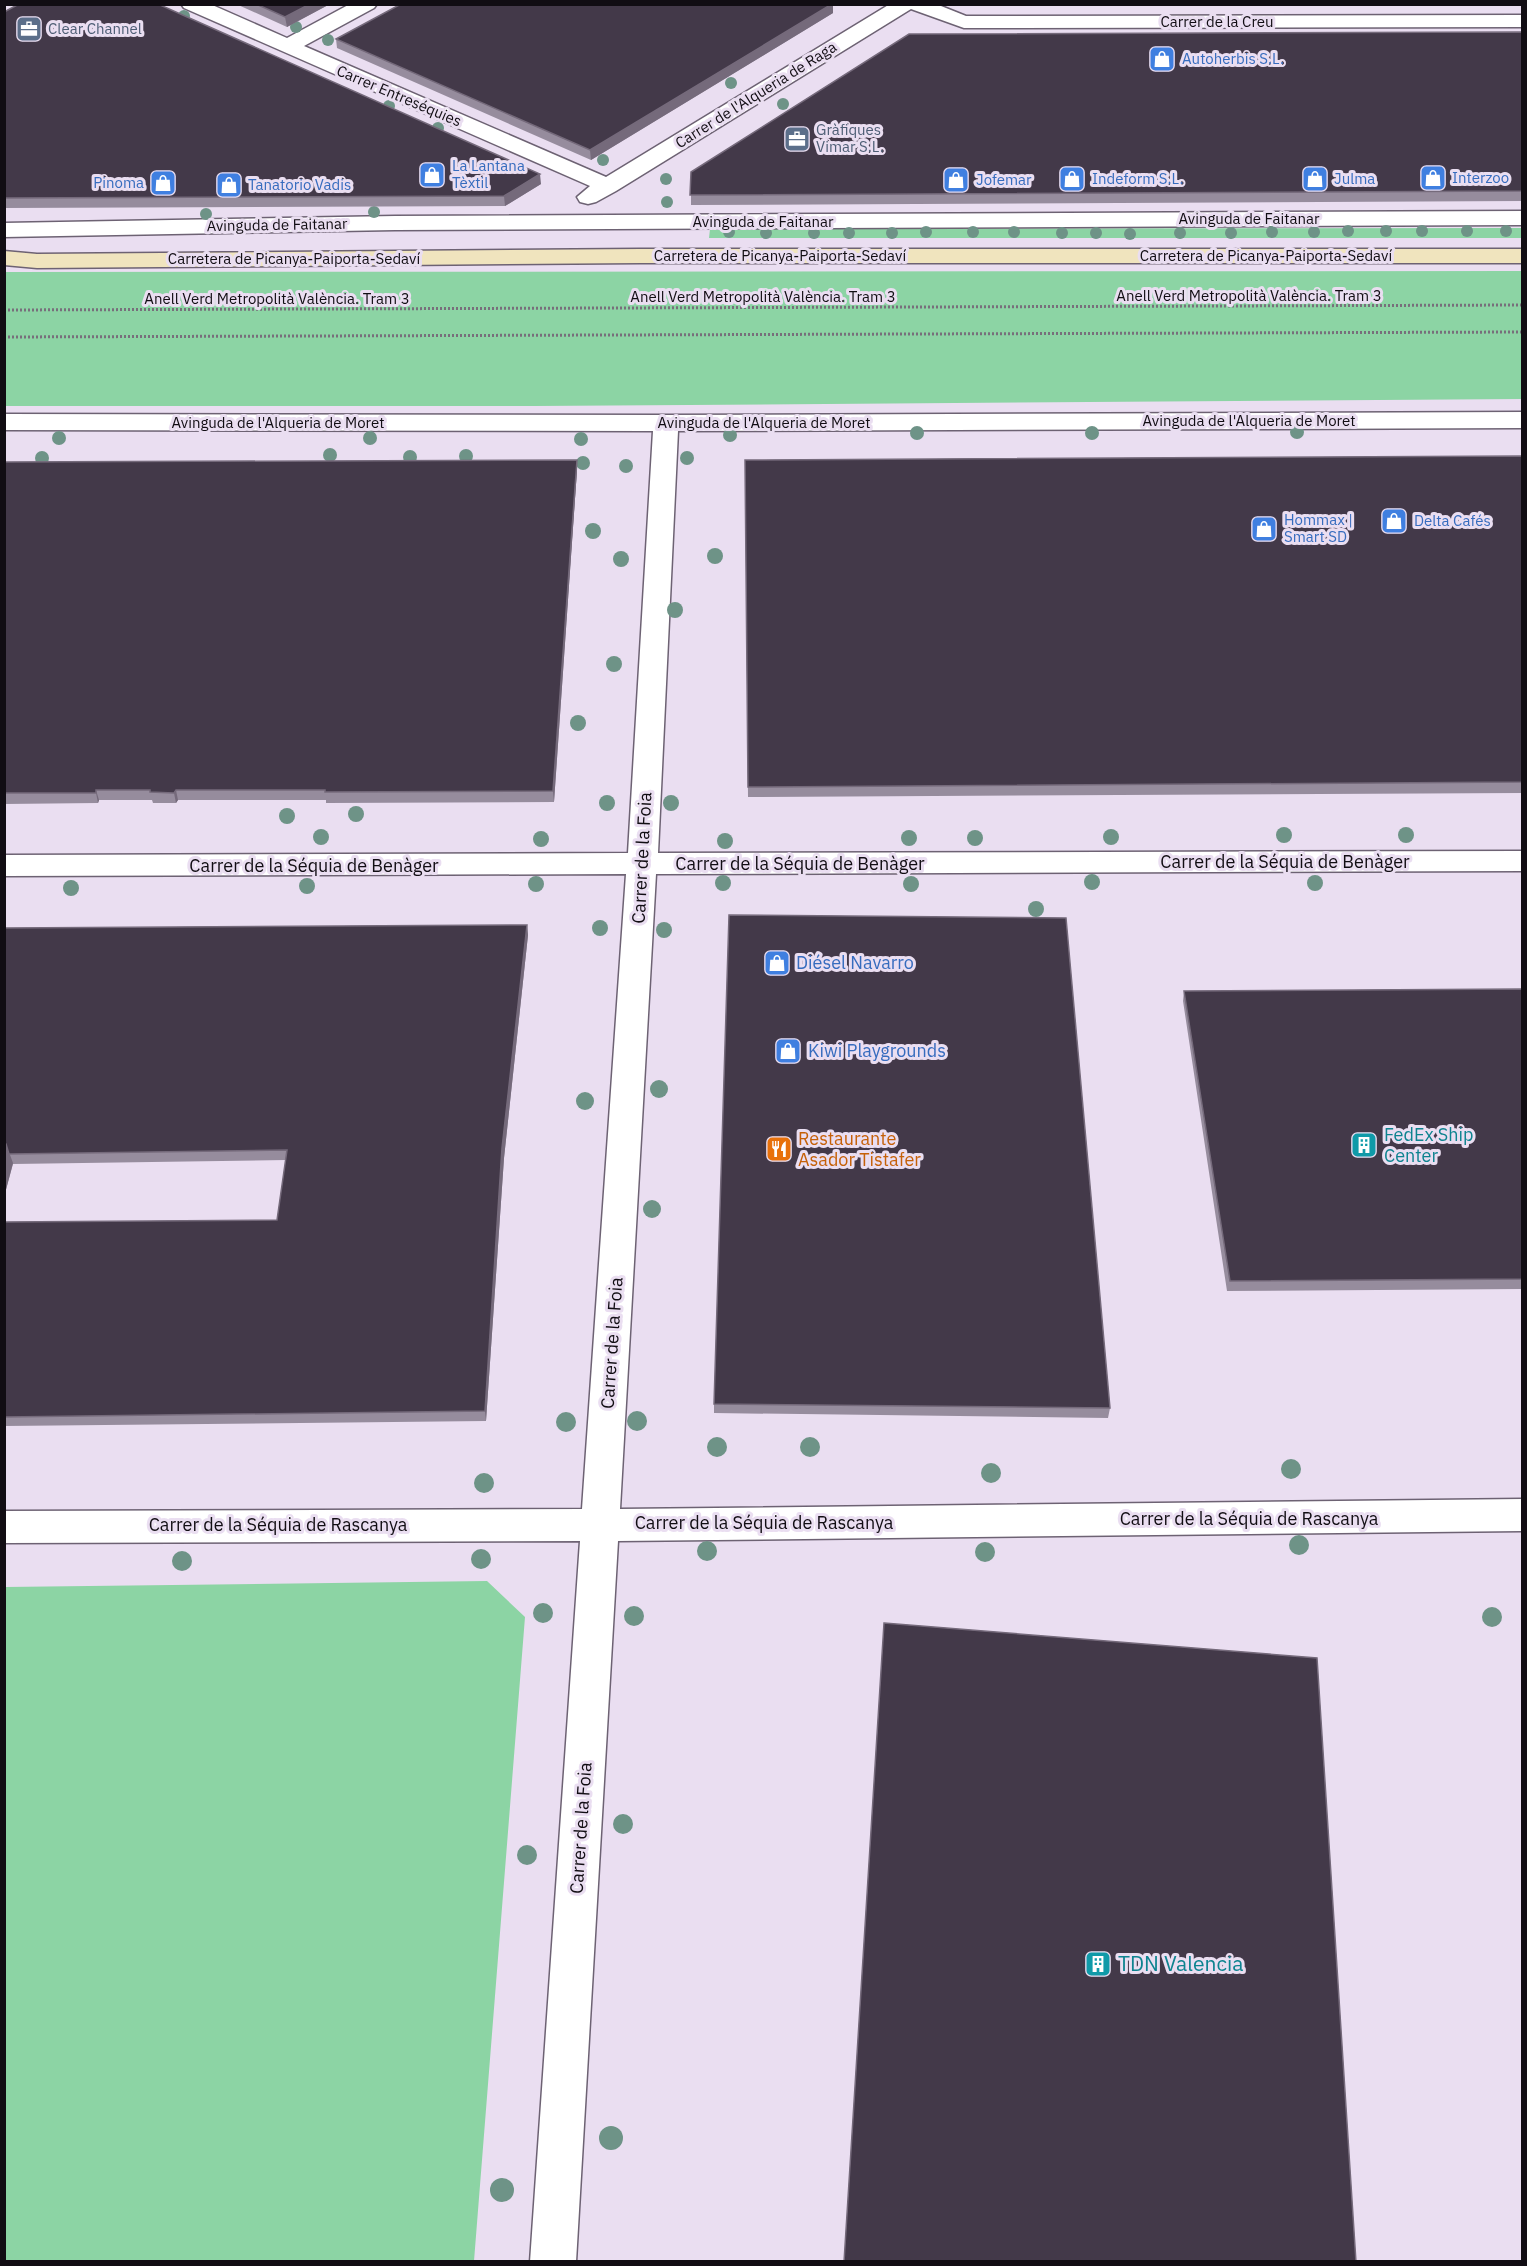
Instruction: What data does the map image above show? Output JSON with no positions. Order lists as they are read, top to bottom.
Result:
{
  "streets": {
    "main road": ["Carretera de Picanya-Paiporta-Sedaví"],
    "street": [
      "Carrer de la Creu",
      "Carrer de l'Alqueria de Raga",
      "Carrer Entreséquies",
      "Avinguda de Faitanar",
      "Avinguda de l'Alqueria de Moret",
      "Carrer de la Foia",
      "Carrer de la Séquia de Benàger",
      "Carrer de la Séquia de Rascanya"
    ],
    "path": ["Anell Verd Metropolità València. Tram 3"]
  },
  "crossings": [
    ["Carrer de l'Alqueria de Raga", "Carrer Entreséquies"],
    ["Carrer de l'Alqueria de Raga", "Avinguda de Faitanar"],
    ["Avinguda de l'Alqueria de Moret", "Carrer de la Foia"],
    ["Carrer de la Foia", "Carrer de la Séquia de Benàger"],
    ["Carrer de la Foia", "Carrer de la Séquia de Rascanya"]
  ],
  "places": {
    "office": ["Clear Channel", "Gràfiques Vimar S.L."],
    "shop": [
      "Autoherbis S.L.",
      "La Lantana Tèxtil",
      "Interzoo",
      "Indeform S.L.",
      "Julma",
      "Jofemar",
      "Pinoma",
      "Tanatorio Vadis",
      "Delta Cafés",
      "Hommax | Smart SD",
      "Diésel Navarro",
      "Kiwi Playgrounds"
    ],
    "building": ["FedEx Ship Center", "TDN Valencia"],
    "restaurant": ["Restaurante Asador Tistafer"]
  }
}
